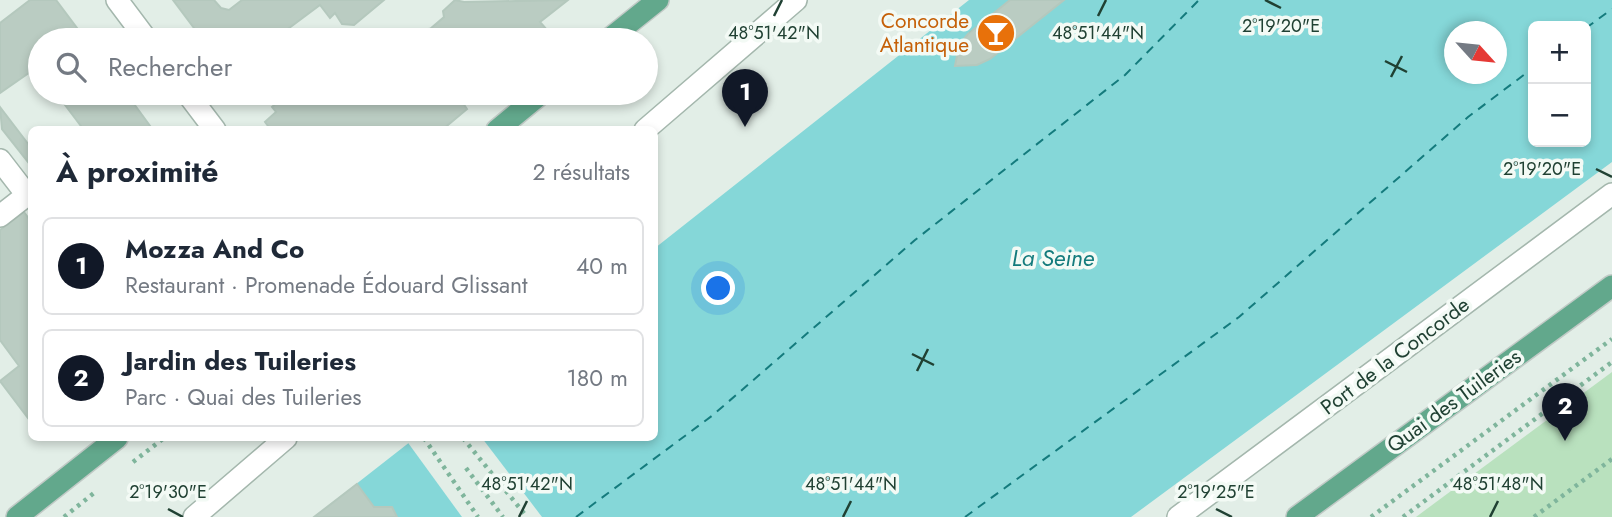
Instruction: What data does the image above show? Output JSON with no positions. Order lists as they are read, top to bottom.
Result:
{
  "streets": {
    "main road": ["Quai des Tuileries"],
    "street": ["Port de la Concorde"]
  },
  "water": ["La Seine"],
  "places": {
    "bar": ["Concorde Atlantique"]
  },
  "north": "bottom right",
  "page": {
    "map_buttons": ["+", "−"],
    "search": "Rechercher",
    "pins": ["1", "2"],
    "heading": ["À proximité", "2 résultats"],
    "list": [
      {
        "mark": "1",
        "name": "Mozza And Co",
        "note": "Restaurant · Promenade Édouard Glissant",
        "value": "40 m"
      },
      {
        "mark": "2",
        "name": "Jardin des Tuileries",
        "note": "Parc · Quai des Tuileries",
        "value": "180 m"
      }
    ]
  },
  "coordinates": [
    "2°19'20\"E",
    "48°51'42\"N",
    "48°51'44\"N",
    "48°51'48\"N",
    "2°19'30\"E",
    "2°19'25\"E"
  ]
}
